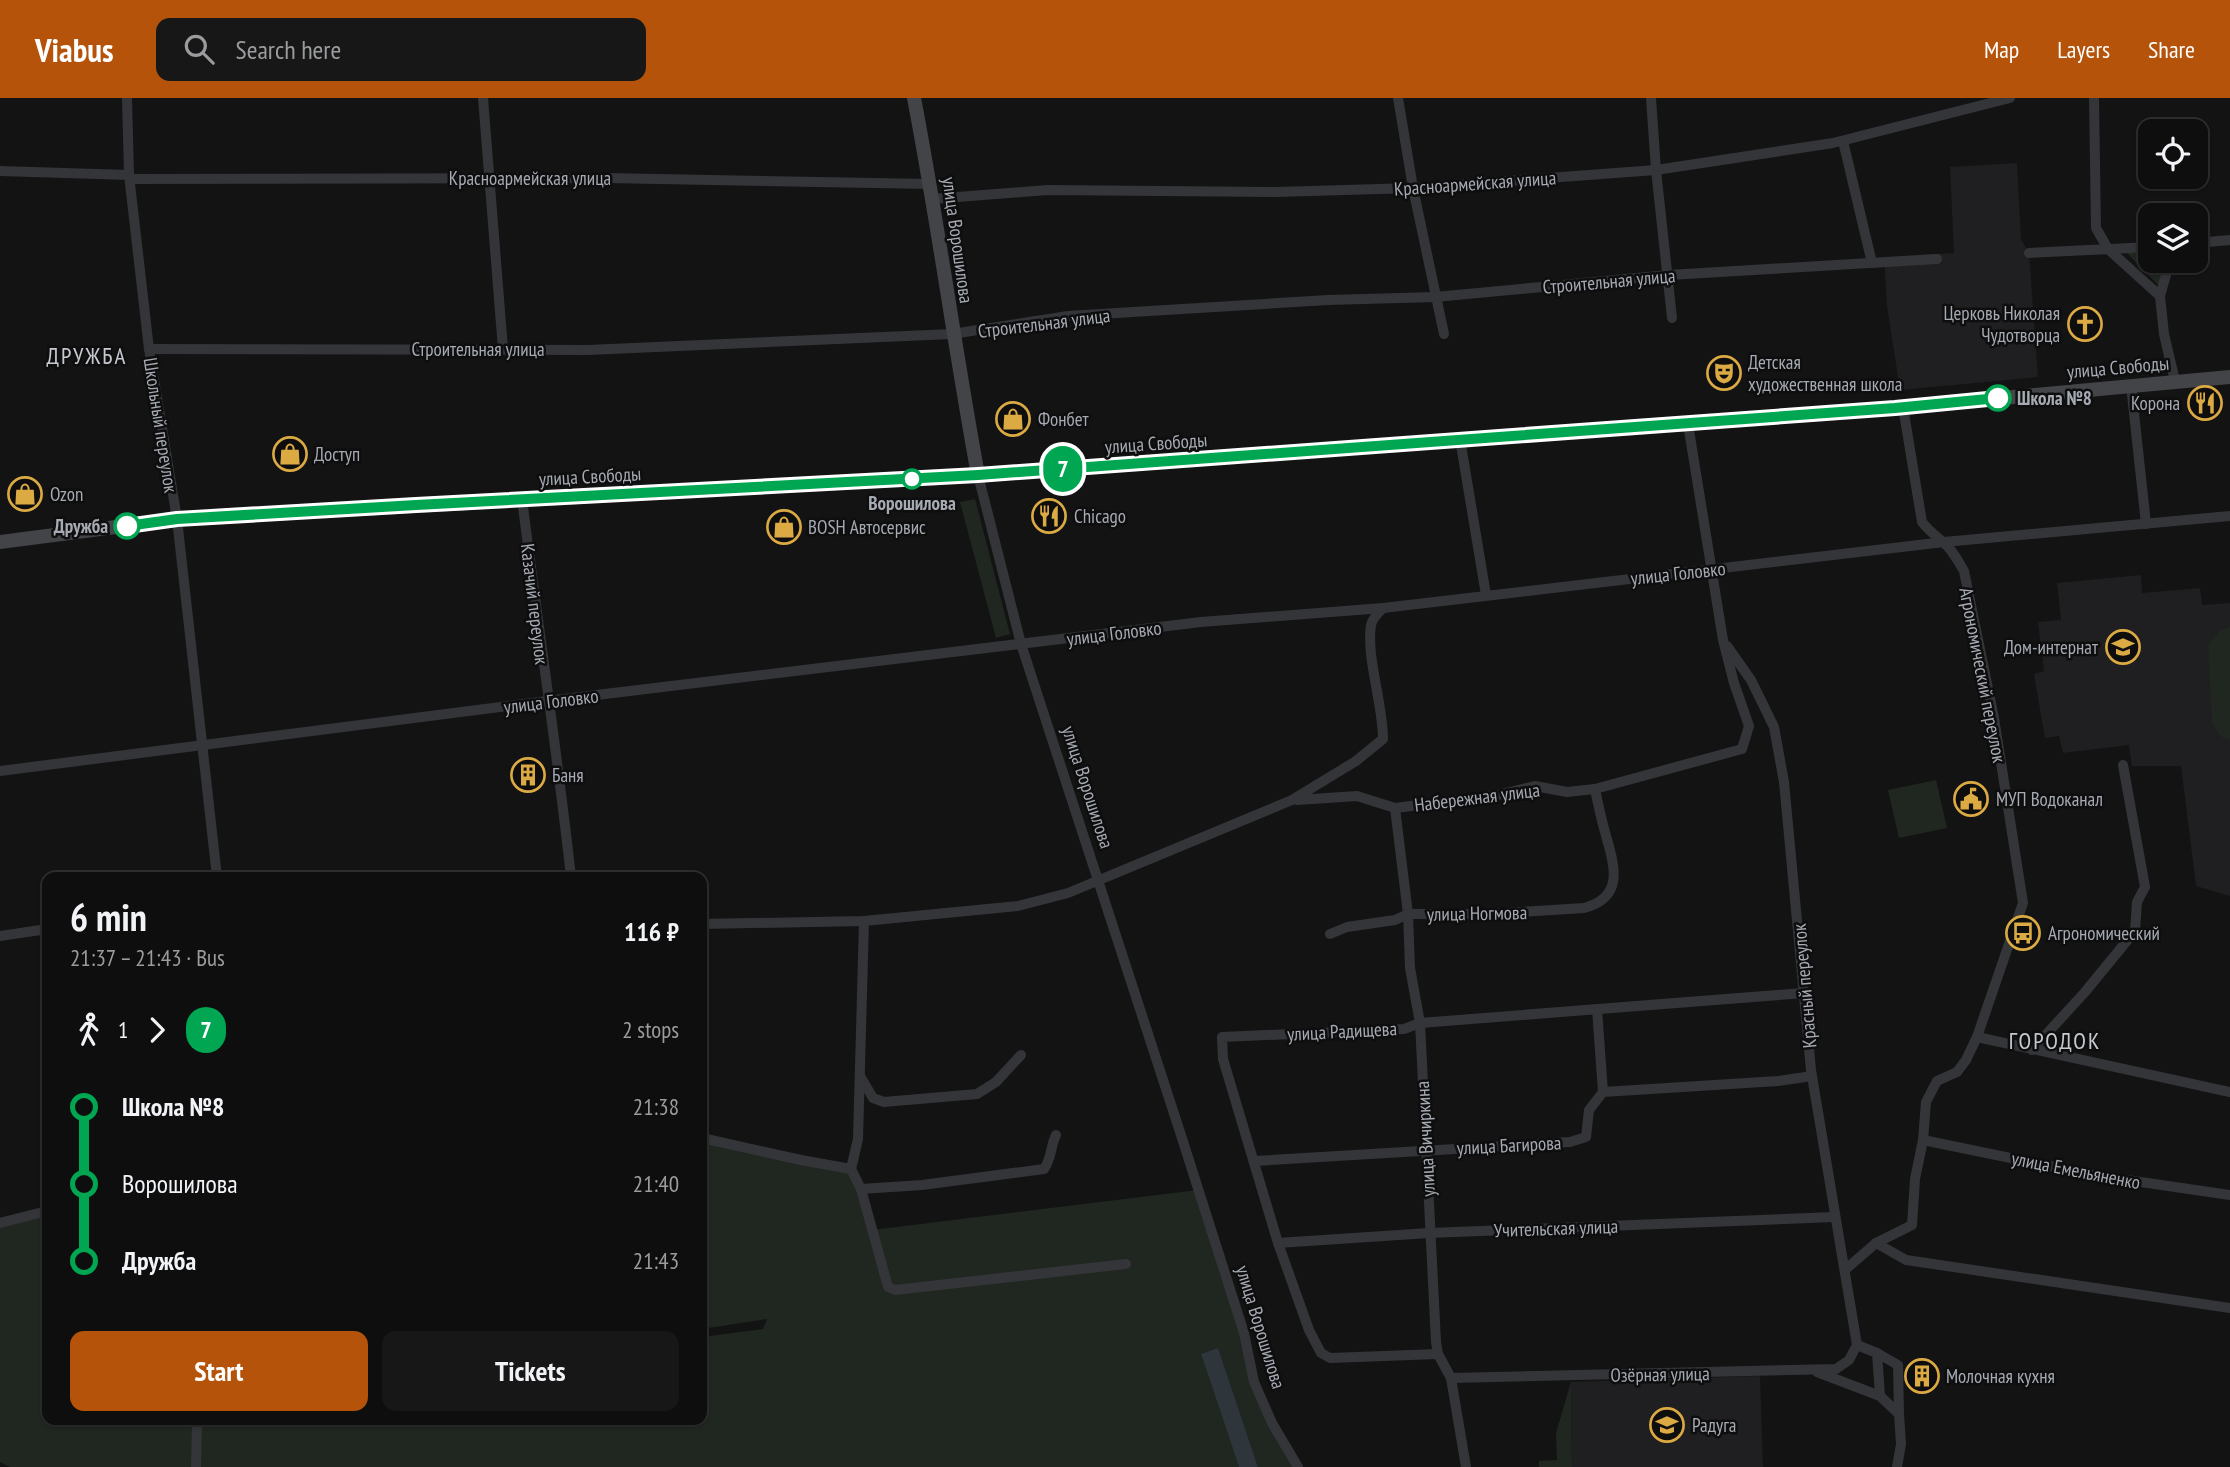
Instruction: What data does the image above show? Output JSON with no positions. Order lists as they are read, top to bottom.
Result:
{
  "streets": {
    "main road": ["улица Ворошилова", "улица Свободы"],
    "street": [
      "Красноармейская улица",
      "Строительная улица",
      "Школьный переулок",
      "улица Головко",
      "Казачий переулок",
      "Агрономический переулок",
      "Набережная улица",
      "улица Ногмова",
      "Красный переулок",
      "улица Радищева",
      "улица Вичиркина",
      "улица Багирова",
      "улица Емельяненко",
      "Учительская улица",
      "Озёрная улица"
    ]
  },
  "crossings": [
    ["Красноармейская улица", "улица Ворошилова"],
    ["Красноармейская улица", "Школьный переулок"],
    ["улица Ворошилова", "Строительная улица"],
    ["улица Ворошилова", "улица Свободы"],
    ["улица Ворошилова", "улица Головко"],
    ["улица Ворошилова", "Набережная улица"],
    ["Строительная улица", "Школьный переулок"],
    ["улица Свободы", "Школьный переулок"],
    ["улица Свободы", "Казачий переулок"],
    ["улица Свободы", "Агрономический переулок"],
    ["улица Свободы", "Красный переулок"],
    ["Школьный переулок", "улица Головко"],
    ["улица Головко", "Казачий переулок"],
    ["улица Головко", "Агрономический переулок"],
    ["улица Головко", "Набережная улица"],
    ["улица Головко", "Красный переулок"],
    ["Агрономический переулок", "улица Емельяненко"],
    ["Набережная улица", "улица Ногмова"],
    ["Набережная улица", "Красный переулок"],
    ["Набережная улица", "улица Вичиркина"],
    ["улица Ногмова", "улица Вичиркина"],
    ["Красный переулок", "улица Радищева"],
    ["Красный переулок", "Учительская улица"],
    ["Красный переулок", "Озёрная улица"],
    ["улица Радищева", "улица Вичиркина"],
    ["улица Радищева", "улица Багирова"],
    ["улица Радищева", "Учительская улица"],
    ["улица Вичиркина", "улица Багирова"],
    ["улица Вичиркина", "Учительская улица"],
    ["улица Вичиркина", "Озёрная улица"]
  ],
  "districts": ["ДРУЖБА", "ГОРОДОК"],
  "places": {
    "church": ["Церковь Николая Чудотворца"],
    "theatre": ["Детская художественная школа"],
    "other": ["Школа №8", "Ворошилова", "Дружба"],
    "restaurant": ["Корона", "Chicago"],
    "shop": [
      "Фонбет",
      "Доступ",
      "Ozon",
      "BOSH Автосервис"
    ],
    "school or university": ["Дом-интернат", "Радуга"],
    "building": ["Баня", "Молочная кухня"],
    "public building": ["МУП Водоканал"],
    "bus stop": ["Агрономический"]
  },
  "lines": ["bus line 7"],
  "page": {
    "header": "Viabus",
    "search": "Search here",
    "nav": ["Map", "Layers", "Share"],
    "on_map": "7",
    "heading": ["6 min", "21:37 – 21:43 · Bus", "116 ₽"],
    "legs": ["1", "7", "2 stops"],
    "list": [
      {
        "name": "Школа №8",
        "value": "21:38"
      },
      {
        "name": "Ворошилова",
        "value": "21:40"
      },
      {
        "name": "Дружба",
        "value": "21:43"
      }
    ],
    "buttons": ["Start", "Tickets"]
  }
}
